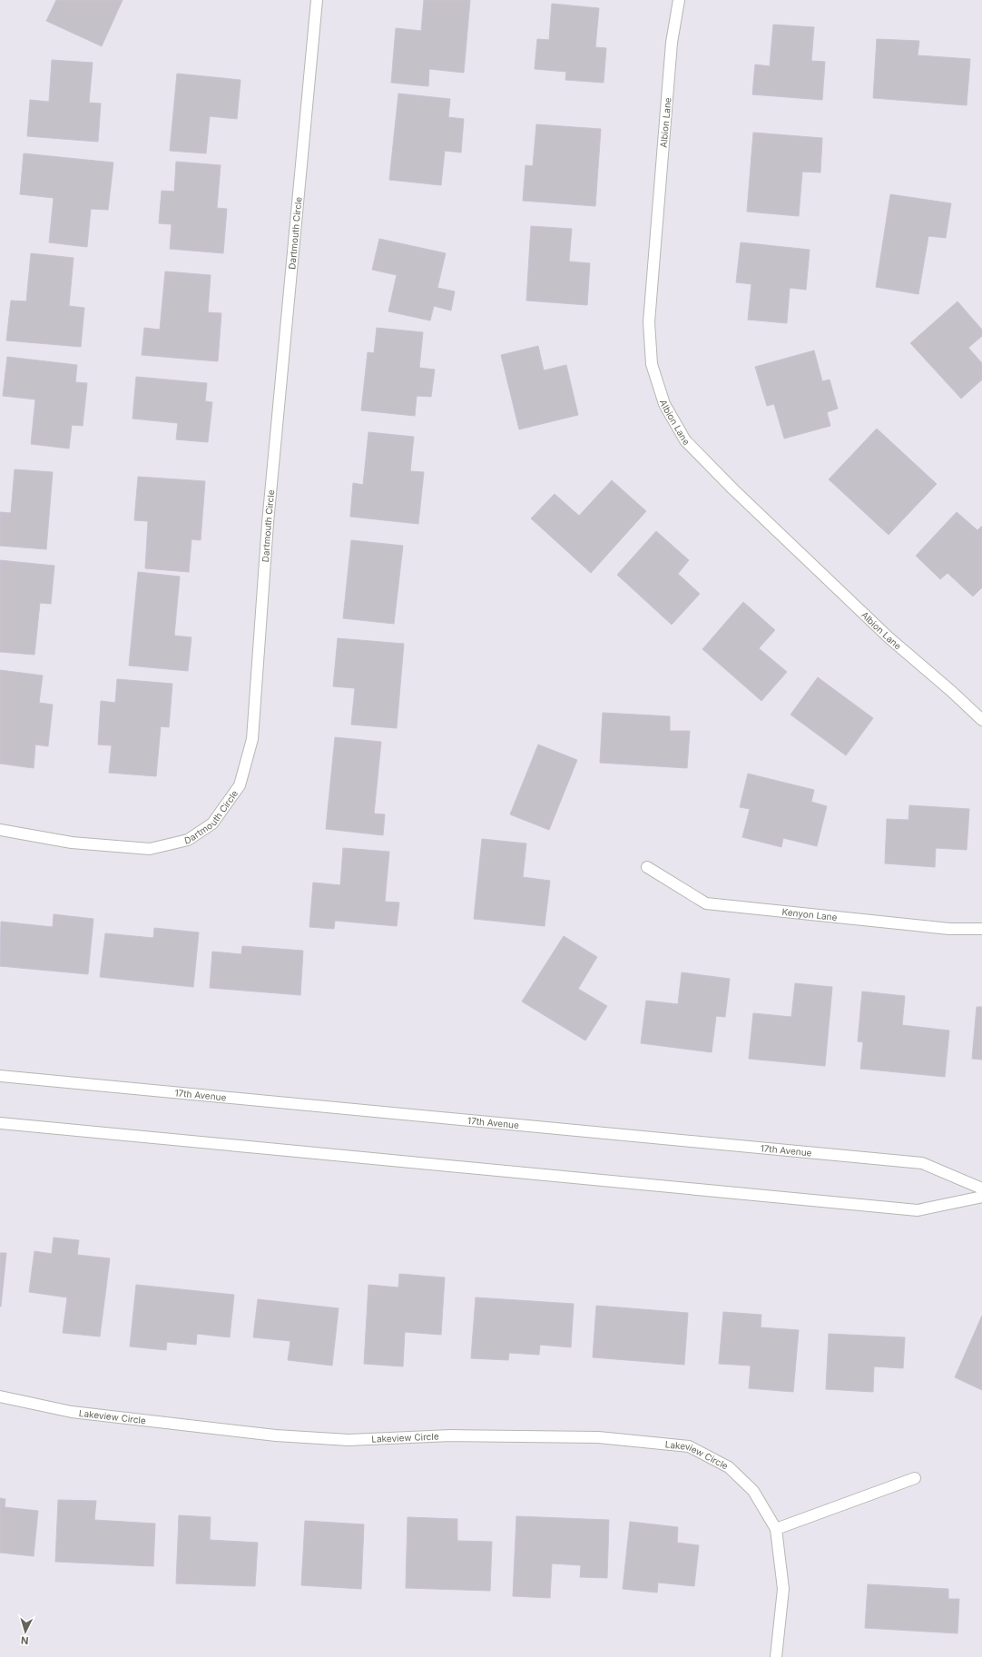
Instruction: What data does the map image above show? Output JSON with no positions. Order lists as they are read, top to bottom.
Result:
{
  "streets": {
    "street": [
      "Albion Lane",
      "Dartmouth Circle",
      "Kenyon Lane",
      "17th Avenue",
      "Lakeview Circle"
    ]
  },
  "north": "bottom"
}
